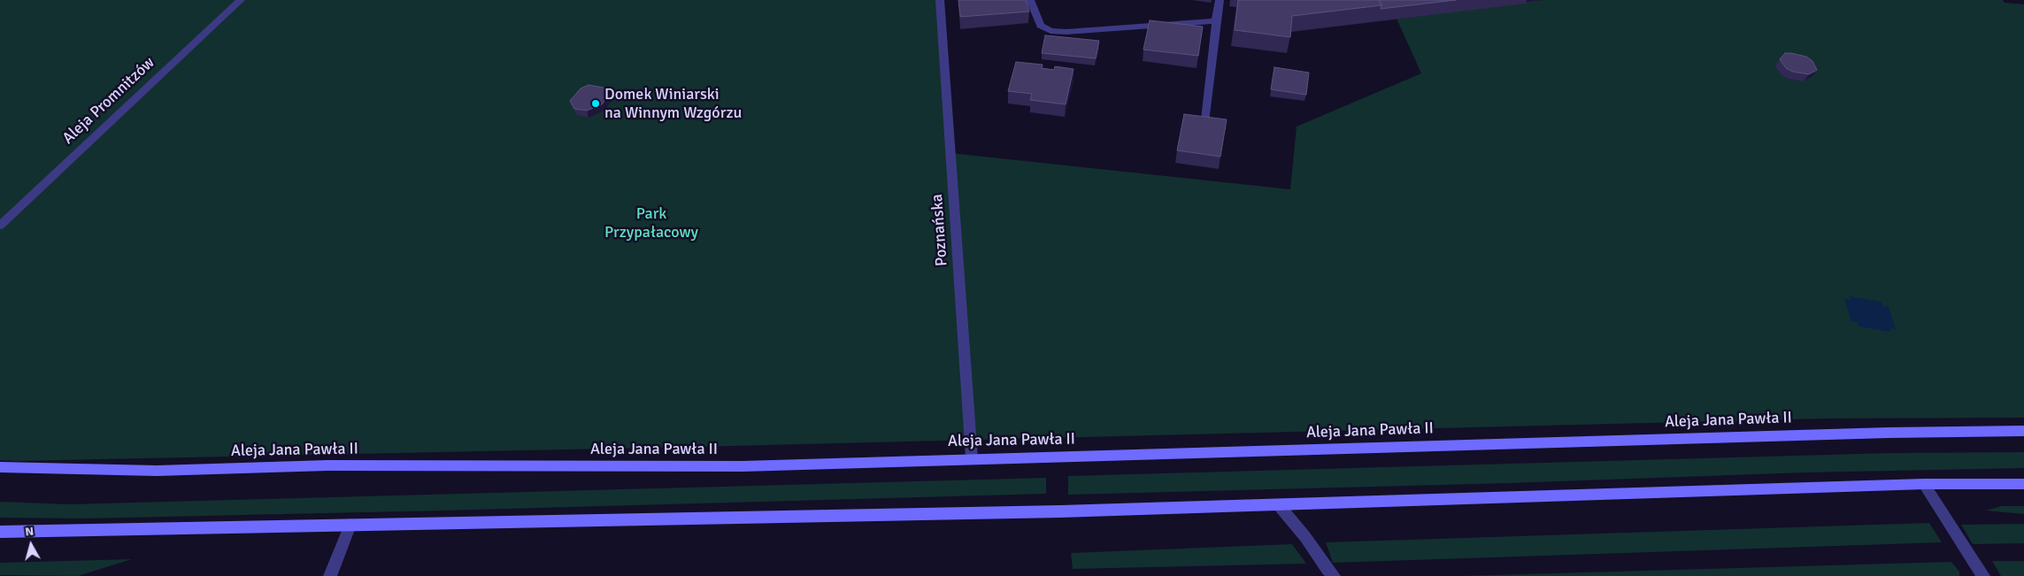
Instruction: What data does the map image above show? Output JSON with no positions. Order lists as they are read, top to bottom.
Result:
{
  "streets": {
    "street": ["Aleja Promnitzów", "Poznańska", "Aleja Jana Pawła II"]
  },
  "crossings": [
    ["Poznańska", "Aleja Jana Pawła II"]
  ],
  "parks": ["Park Przypałacowy"],
  "places": ["Domek Winiarski na Winnym Wzgórzu"],
  "north": "top"
}
